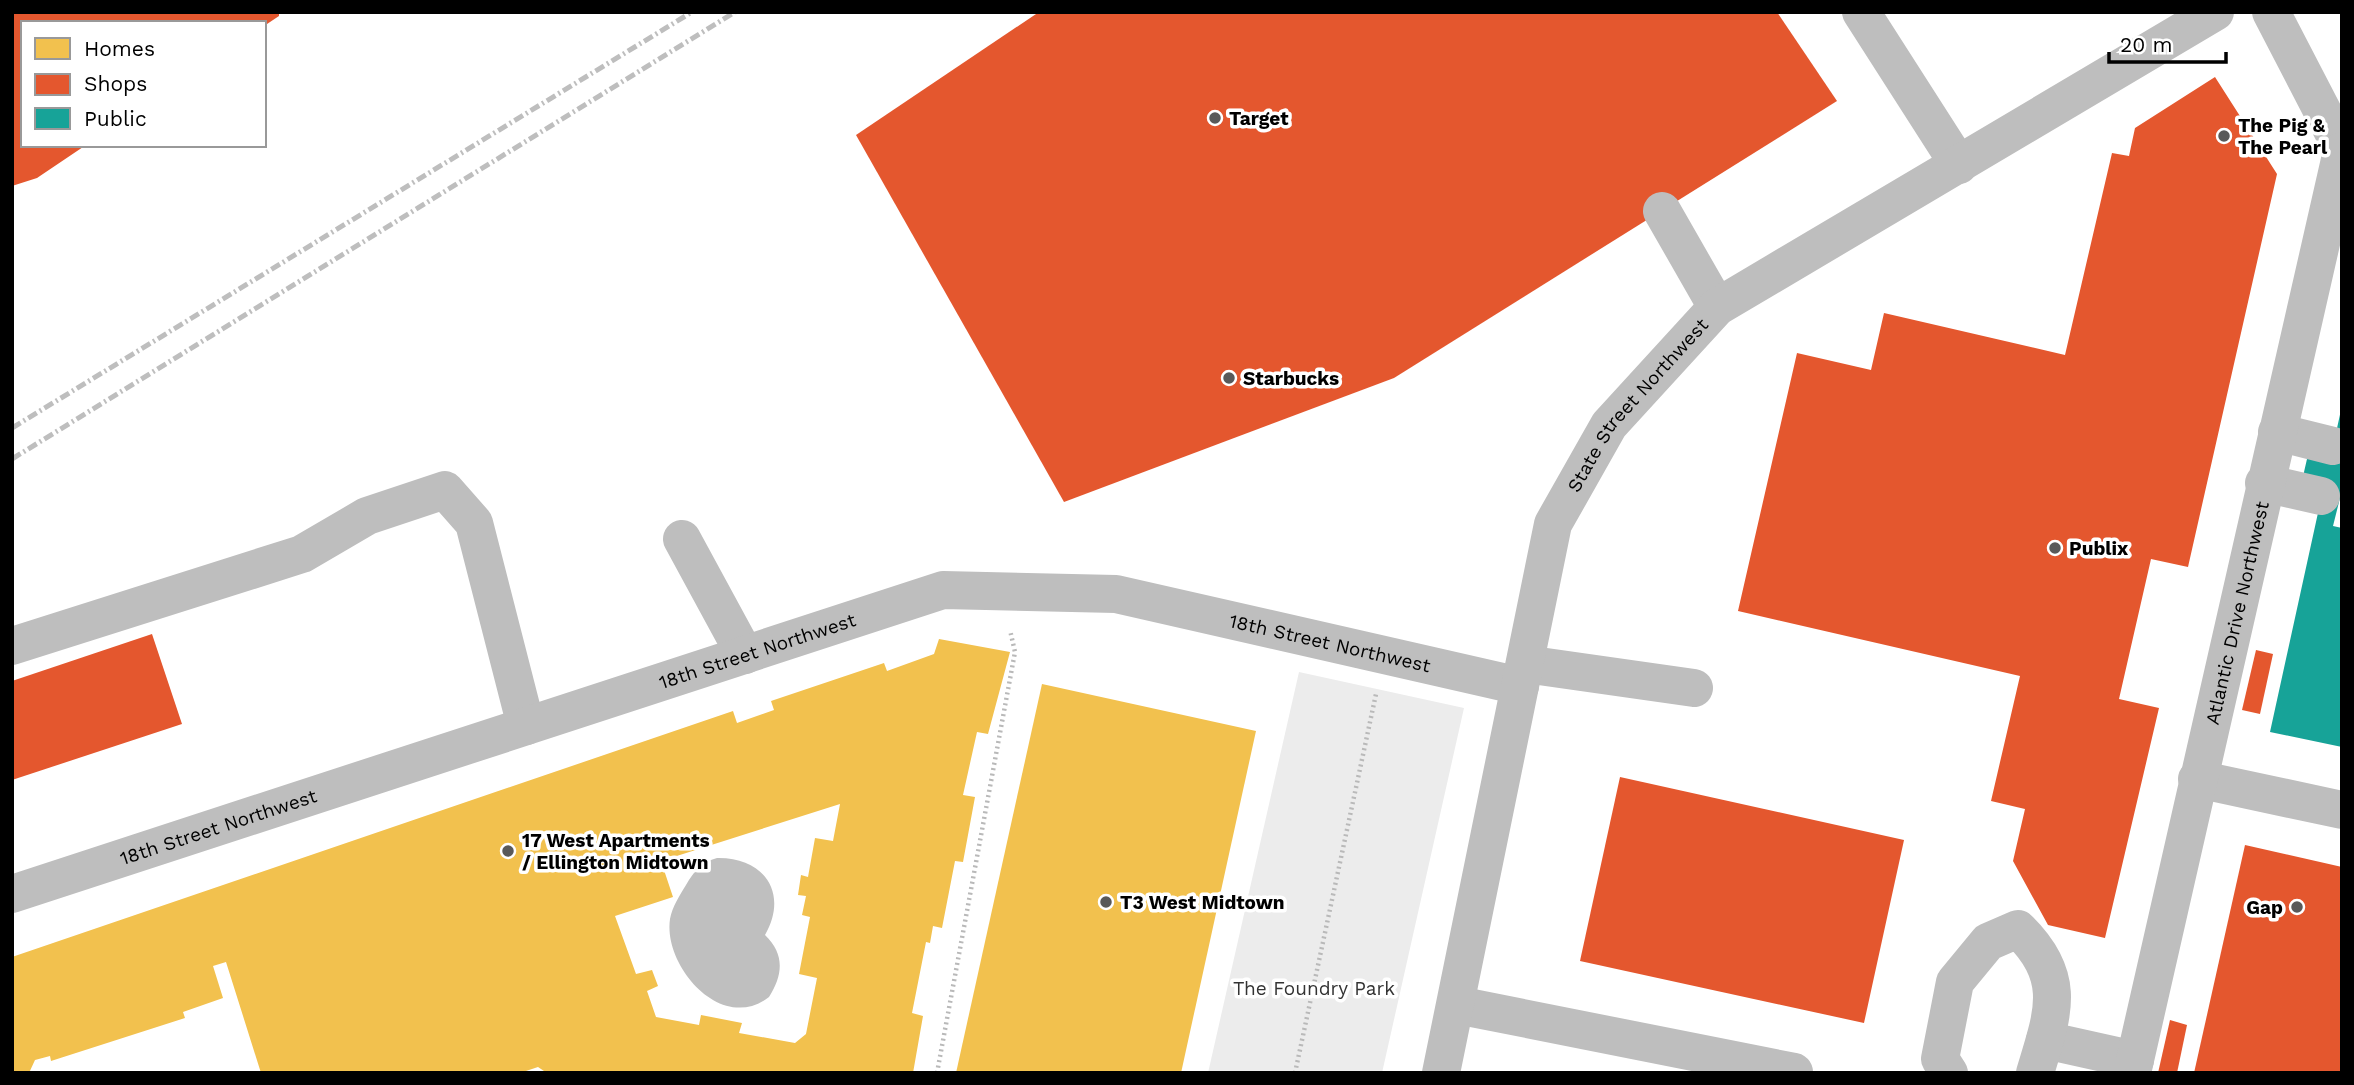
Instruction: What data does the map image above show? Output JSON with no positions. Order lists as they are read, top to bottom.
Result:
{
  "streets": {
    "street": ["State Street Northwest", "Atlantic Drive Northwest", "18th Street Northwest"]
  },
  "crossings": [
    ["State Street Northwest", "18th Street Northwest"]
  ],
  "parks": ["The Foundry Park"],
  "places": [
    "Target",
    "The Pig & The Pearl",
    "Starbucks",
    "Publix",
    "17 West Apartments / Ellington Midtown",
    "T3 West Midtown",
    "Gap"
  ],
  "legend": ["Homes", "Shops", "Public"],
  "scale_bar": "20 m"
}
